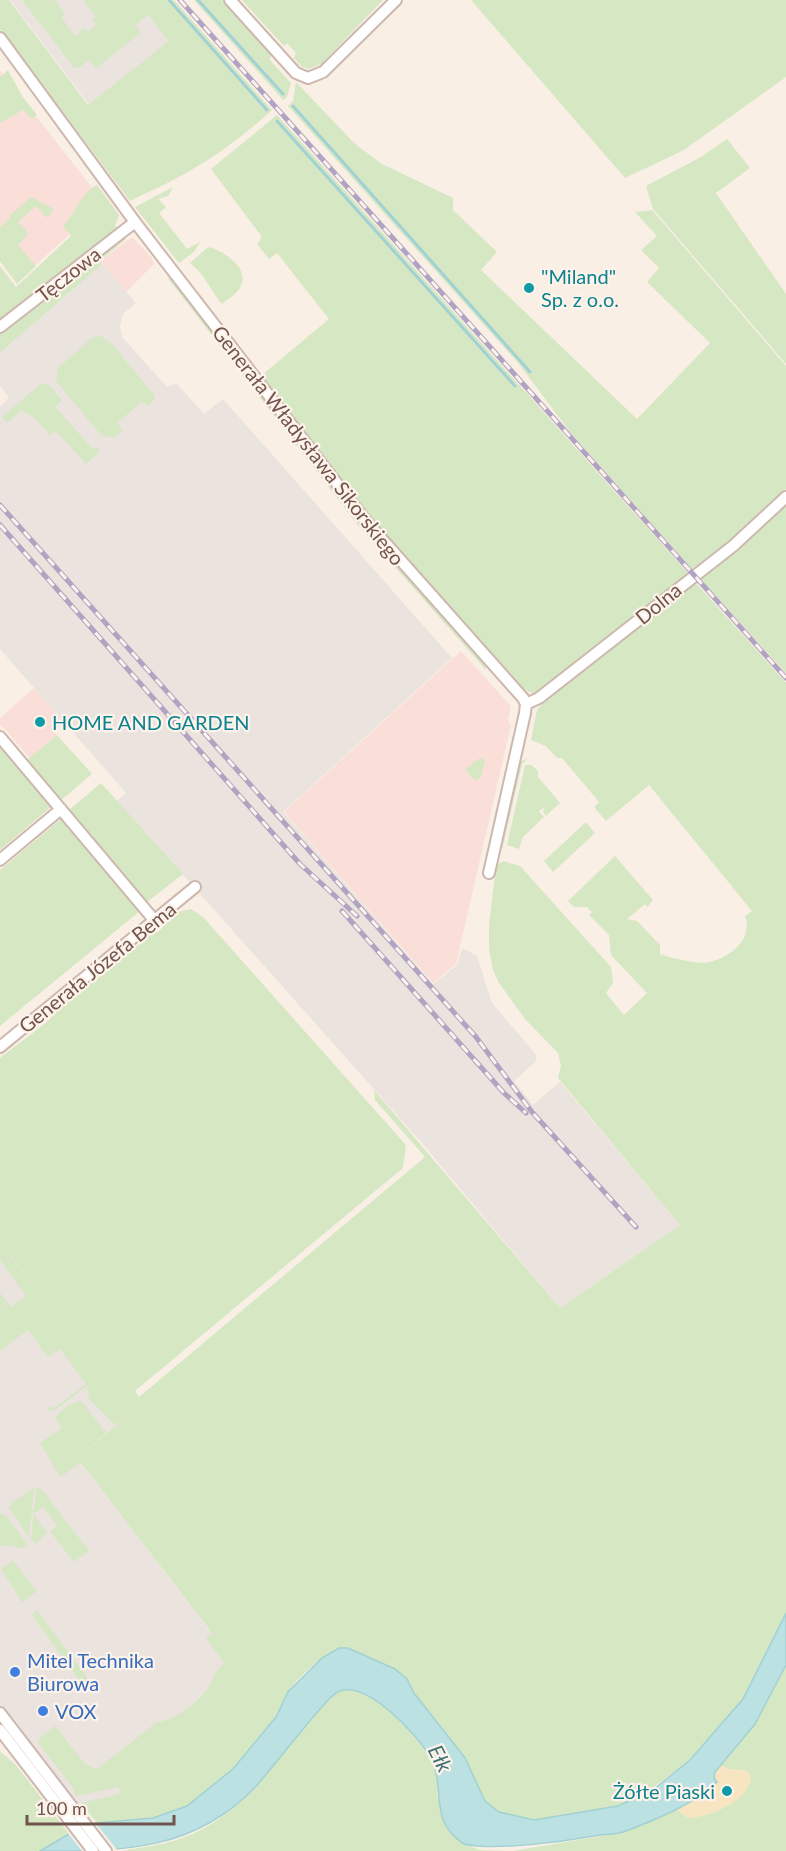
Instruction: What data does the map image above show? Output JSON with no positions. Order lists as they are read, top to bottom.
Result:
{
  "streets": {
    "street": [
      "Tęczowa",
      "Generała Władysława Sikorskiego",
      "Dolna",
      "Generała Józefa Bema"
    ]
  },
  "crossings": [
    ["Tęczowa", "Generała Władysława Sikorskiego"],
    ["Generała Władysława Sikorskiego", "Dolna"]
  ],
  "water": ["Ełk"],
  "places": [
    "\"Miland\" Sp. z o.o.",
    "HOME AND GARDEN",
    "Mitel Technika Biurowa",
    "VOX",
    "Żółte Piaski"
  ],
  "scale_bar": "100 m"
}
